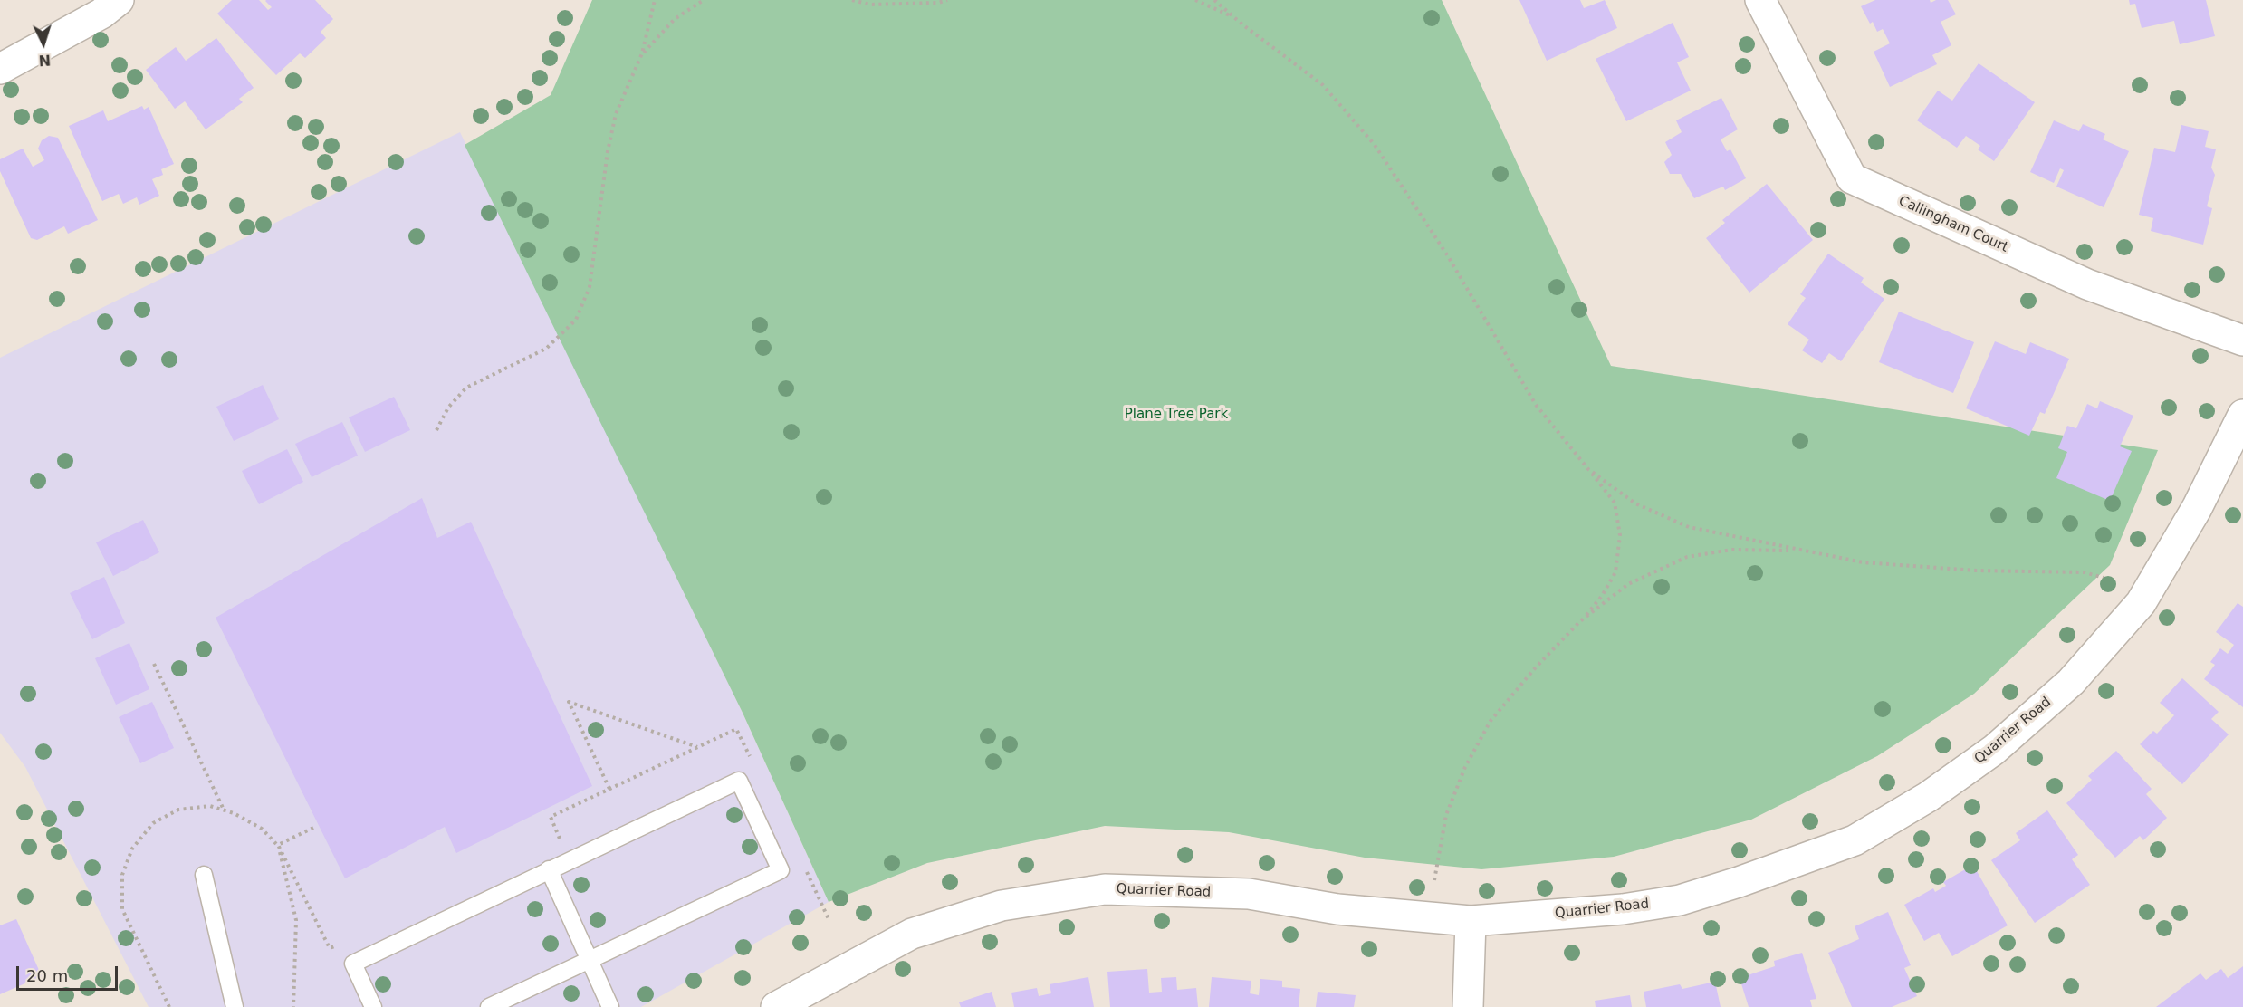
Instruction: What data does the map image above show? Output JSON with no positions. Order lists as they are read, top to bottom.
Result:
{
  "streets": {
    "street": ["Callingham Court", "Quarrier Road"]
  },
  "parks": ["Plane Tree Park"],
  "scale_bar": "20 m",
  "north": "bottom"
}
